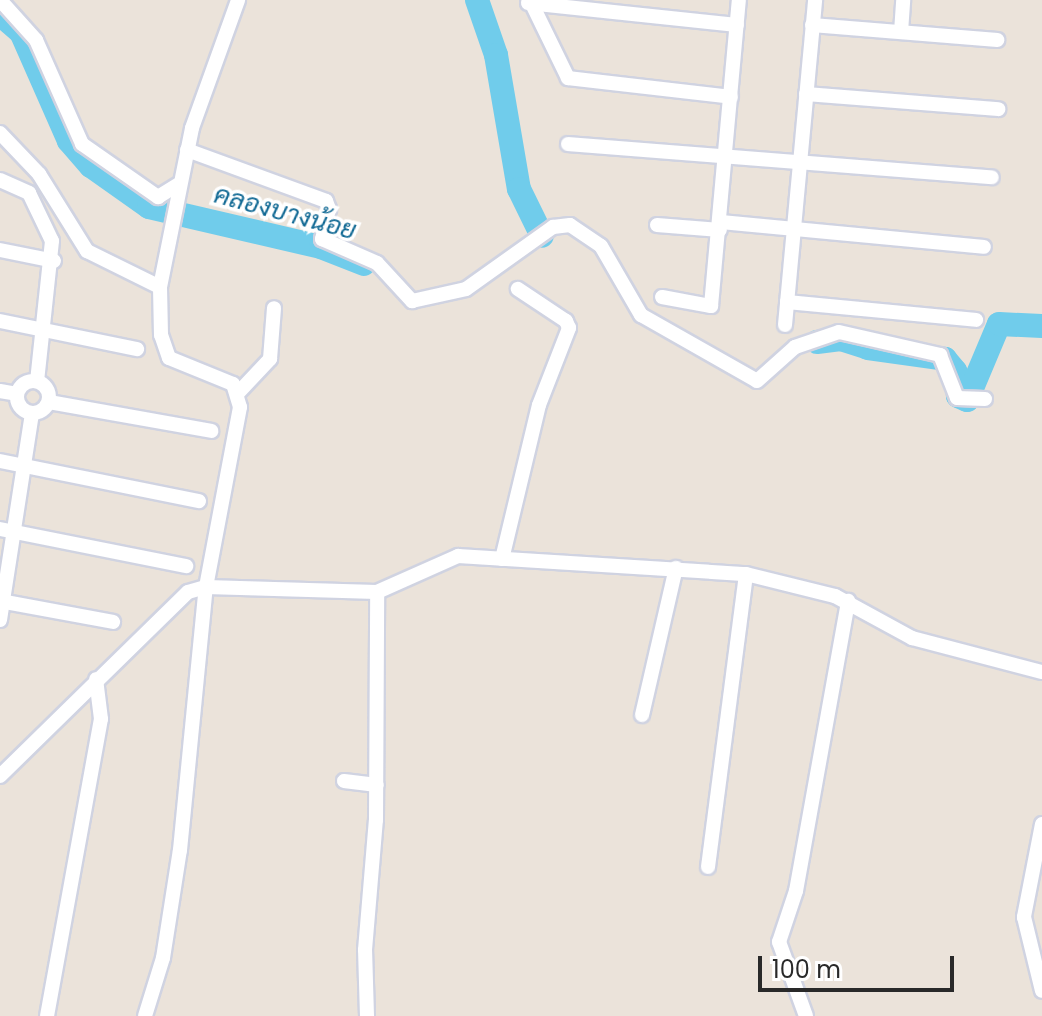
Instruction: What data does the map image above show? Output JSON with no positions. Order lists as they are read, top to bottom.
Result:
{
  "water": ["คลองบางน้อย"],
  "scale_bar": "100 m"
}
